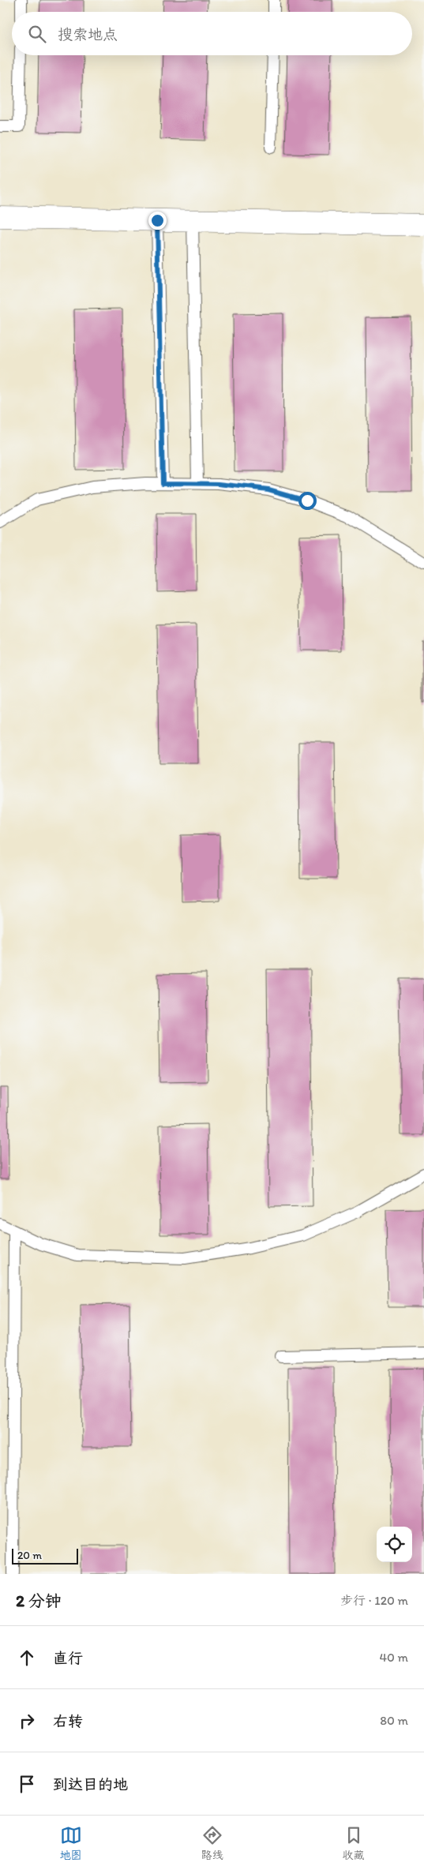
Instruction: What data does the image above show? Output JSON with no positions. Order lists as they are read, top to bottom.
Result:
{
  "scale_bar": "20 m",
  "page": {
    "search": "搜索地点",
    "scale": "20 m",
    "heading": ["2 分钟", "步行 · 120 m"],
    "list": [
      ["直行", "40 m"],
      ["右转", "80 m"],
      "到达目的地"
    ],
    "nav": ["地图", "路线", "收藏"]
  }
}
